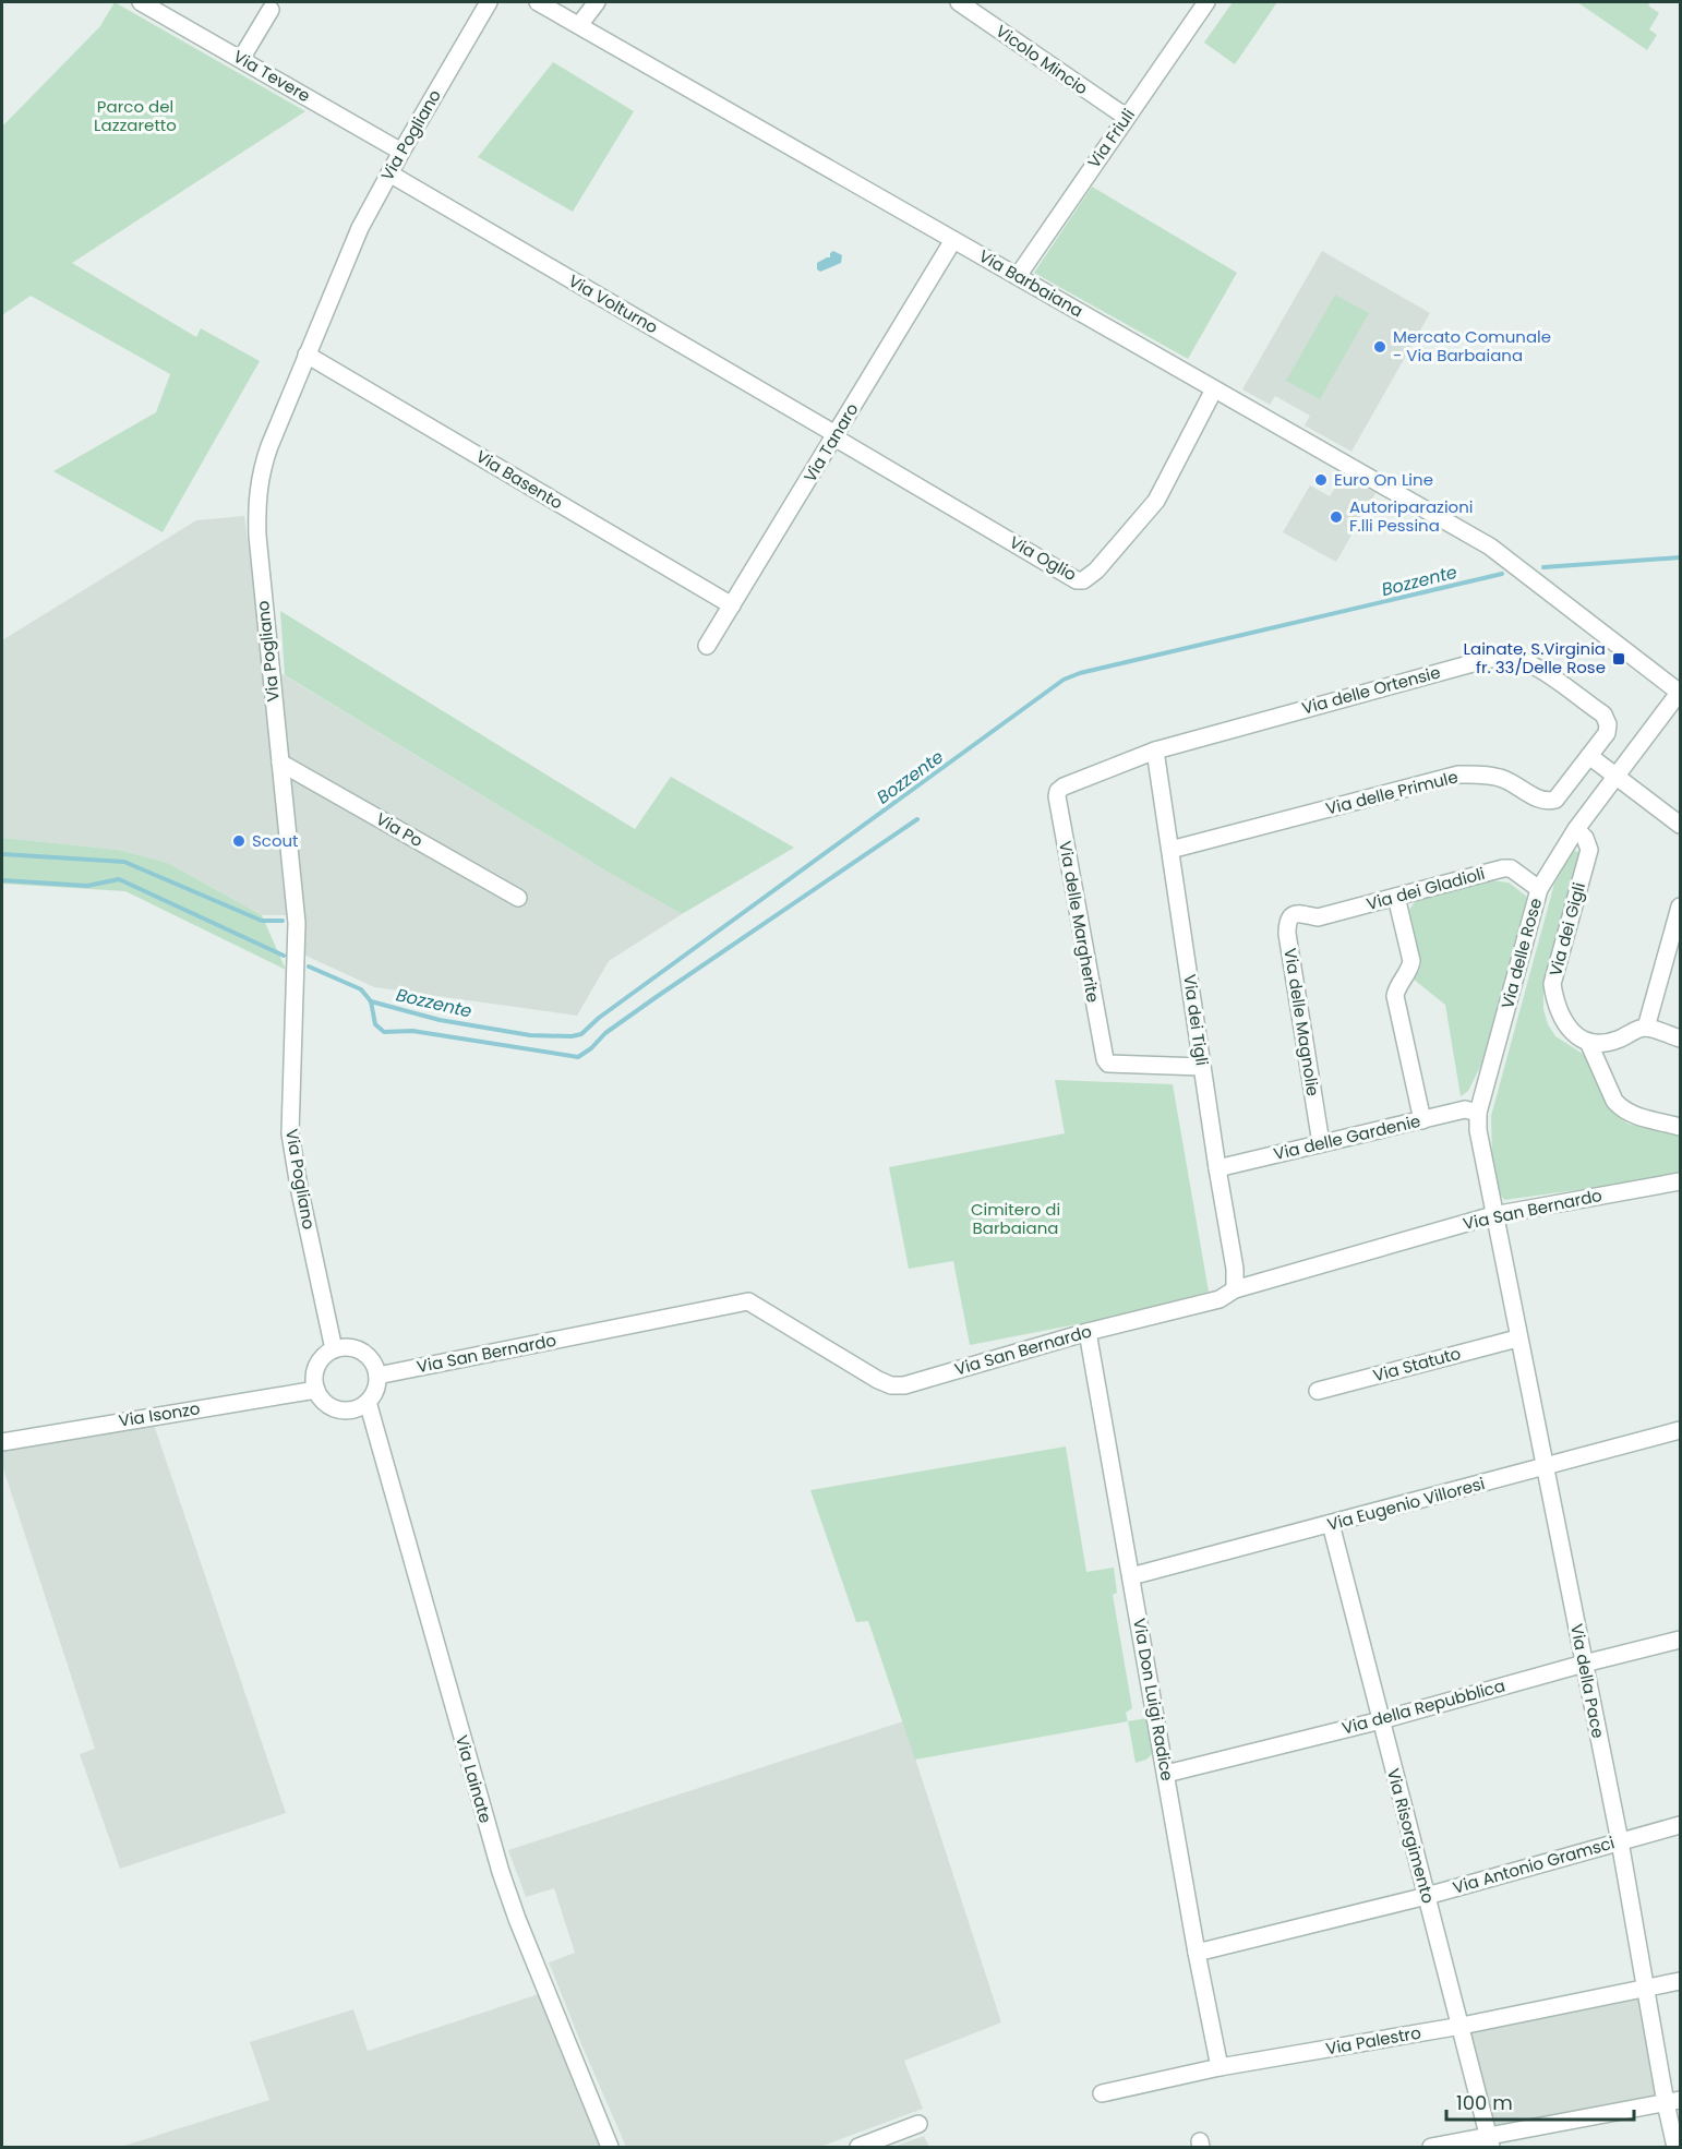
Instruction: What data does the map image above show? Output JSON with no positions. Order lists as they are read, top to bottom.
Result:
{
  "streets": {
    "street": [
      "Vicolo Mincio",
      "Via Tevere",
      "Via Pogliano",
      "Via Friuli",
      "Via Barbaiana",
      "Via Volturno",
      "Via Tanaro",
      "Via Basento",
      "Via Oglio",
      "Via delle Ortensie",
      "Via delle Primule",
      "Via Po",
      "Via dei Gladioli",
      "Via delle Margherite",
      "Via dei Gigli",
      "Via delle Rose",
      "Via dei Tigli",
      "Via delle Magnolie",
      "Via delle Gardenie",
      "Via San Bernardo",
      "Via Statuto",
      "Via Isonzo",
      "Via Eugenio Villoresi",
      "Via della Pace",
      "Via Don Luigi Radice",
      "Via della Repubblica",
      "Via Lainate",
      "Via Risorgimento",
      "Via Antonio Gramsci",
      "Via Palestro"
    ]
  },
  "crossings": [
    ["Vicolo Mincio", "Via Friuli"],
    ["Via Tevere", "Via Pogliano"],
    ["Via Pogliano", "Via Volturno"],
    ["Via Pogliano", "Via Basento"],
    ["Via Pogliano", "Via Po"],
    ["Via Pogliano", "Via San Bernardo"],
    ["Via Pogliano", "Via Isonzo"],
    ["Via Pogliano", "Via Lainate"],
    ["Via Friuli", "Via Barbaiana"],
    ["Via Barbaiana", "Via Tanaro"],
    ["Via Barbaiana", "Via Oglio"],
    ["Via Barbaiana", "Via delle Rose"],
    ["Via Volturno", "Via Tanaro"],
    ["Via Volturno", "Via Oglio"],
    ["Via Tanaro", "Via Basento"],
    ["Via Tanaro", "Via Oglio"],
    ["Via delle Ortensie", "Via delle Primule"],
    ["Via delle Ortensie", "Via delle Margherite"],
    ["Via delle Ortensie", "Via dei Tigli"],
    ["Via delle Primule", "Via dei Tigli"],
    ["Via dei Gladioli", "Via delle Rose"],
    ["Via dei Gladioli", "Via delle Magnolie"],
    ["Via delle Margherite", "Via dei Tigli"],
    ["Via dei Gigli", "Via delle Rose"],
    ["Via delle Rose", "Via delle Gardenie"],
    ["Via delle Rose", "Via San Bernardo"],
    ["Via delle Rose", "Via della Pace"],
    ["Via dei Tigli", "Via delle Gardenie"],
    ["Via dei Tigli", "Via San Bernardo"],
    ["Via delle Magnolie", "Via delle Gardenie"],
    ["Via San Bernardo", "Via Isonzo"],
    ["Via San Bernardo", "Via della Pace"],
    ["Via San Bernardo", "Via Don Luigi Radice"],
    ["Via San Bernardo", "Via Lainate"],
    ["Via Statuto", "Via della Pace"],
    ["Via Isonzo", "Via Lainate"],
    ["Via Eugenio Villoresi", "Via della Pace"],
    ["Via Eugenio Villoresi", "Via Don Luigi Radice"],
    ["Via Eugenio Villoresi", "Via Risorgimento"],
    ["Via della Pace", "Via della Repubblica"],
    ["Via della Pace", "Via Antonio Gramsci"],
    ["Via della Pace", "Via Palestro"],
    ["Via Don Luigi Radice", "Via della Repubblica"],
    ["Via Don Luigi Radice", "Via Antonio Gramsci"],
    ["Via Don Luigi Radice", "Via Palestro"],
    ["Via della Repubblica", "Via Risorgimento"],
    ["Via Risorgimento", "Via Antonio Gramsci"],
    ["Via Risorgimento", "Via Palestro"]
  ],
  "water": ["Bozzente"],
  "parks": ["Parco del Lazzaretto", "Cimitero di Barbaiana"],
  "places": {
    "other": [
      "Mercato Comunale - Via Barbaiana",
      "Euro On Line",
      "Autoriparazioni F.lli Pessina",
      "Scout"
    ],
    "transit": ["Lainate, S.Virginia fr. 33/Delle Rose"]
  },
  "scale_bar": "100 m"
}
